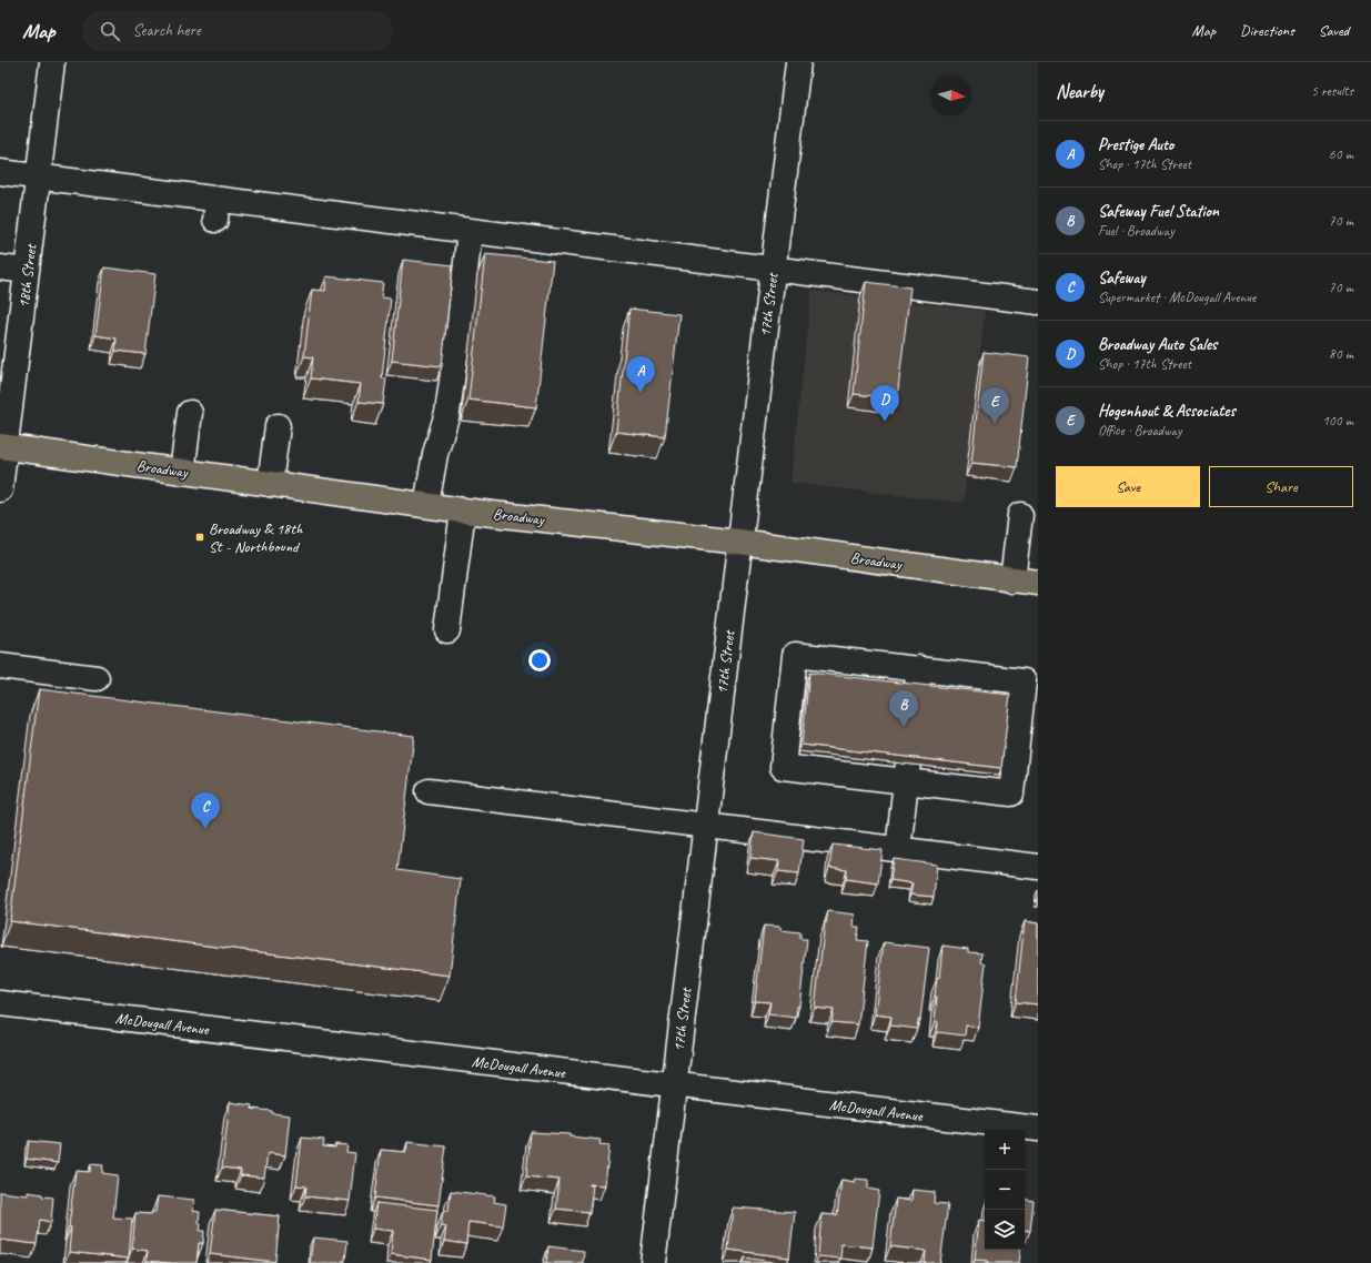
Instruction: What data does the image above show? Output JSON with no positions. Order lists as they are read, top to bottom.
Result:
{
  "streets": {
    "main road": ["Broadway"],
    "street": ["18th Street", "17th Street", "McDougall Avenue"]
  },
  "crossings": [
    ["18th Street", "Broadway"],
    ["17th Street", "Broadway"],
    ["17th Street", "McDougall Avenue"]
  ],
  "places": {
    "transit": ["Broadway & 18th St - Northbound"]
  },
  "north": "right",
  "page": {
    "header": "Map",
    "search": "Search here",
    "nav": ["Map", "Directions", "Saved"],
    "heading": ["Nearby", "5 results"],
    "list": [
      {
        "mark": "A",
        "name": "Prestige Auto",
        "note": "Shop · 17th Street",
        "value": "60 m"
      },
      {
        "mark": "B",
        "name": "Safeway Fuel Station",
        "note": "Fuel · Broadway",
        "value": "70 m"
      },
      {
        "mark": "C",
        "name": "Safeway",
        "note": "Supermarket · McDougall Avenue",
        "value": "70 m"
      },
      {
        "mark": "D",
        "name": "Broadway Auto Sales",
        "note": "Shop · 17th Street",
        "value": "80 m"
      },
      {
        "mark": "E",
        "name": "Hogenhout & Associates",
        "note": "Office · Broadway",
        "value": "100 m"
      }
    ],
    "pins": [
      "A",
      "D",
      "E",
      "B",
      "C"
    ],
    "buttons": ["Save", "Share"],
    "map_buttons": ["+", "−"]
  }
}
